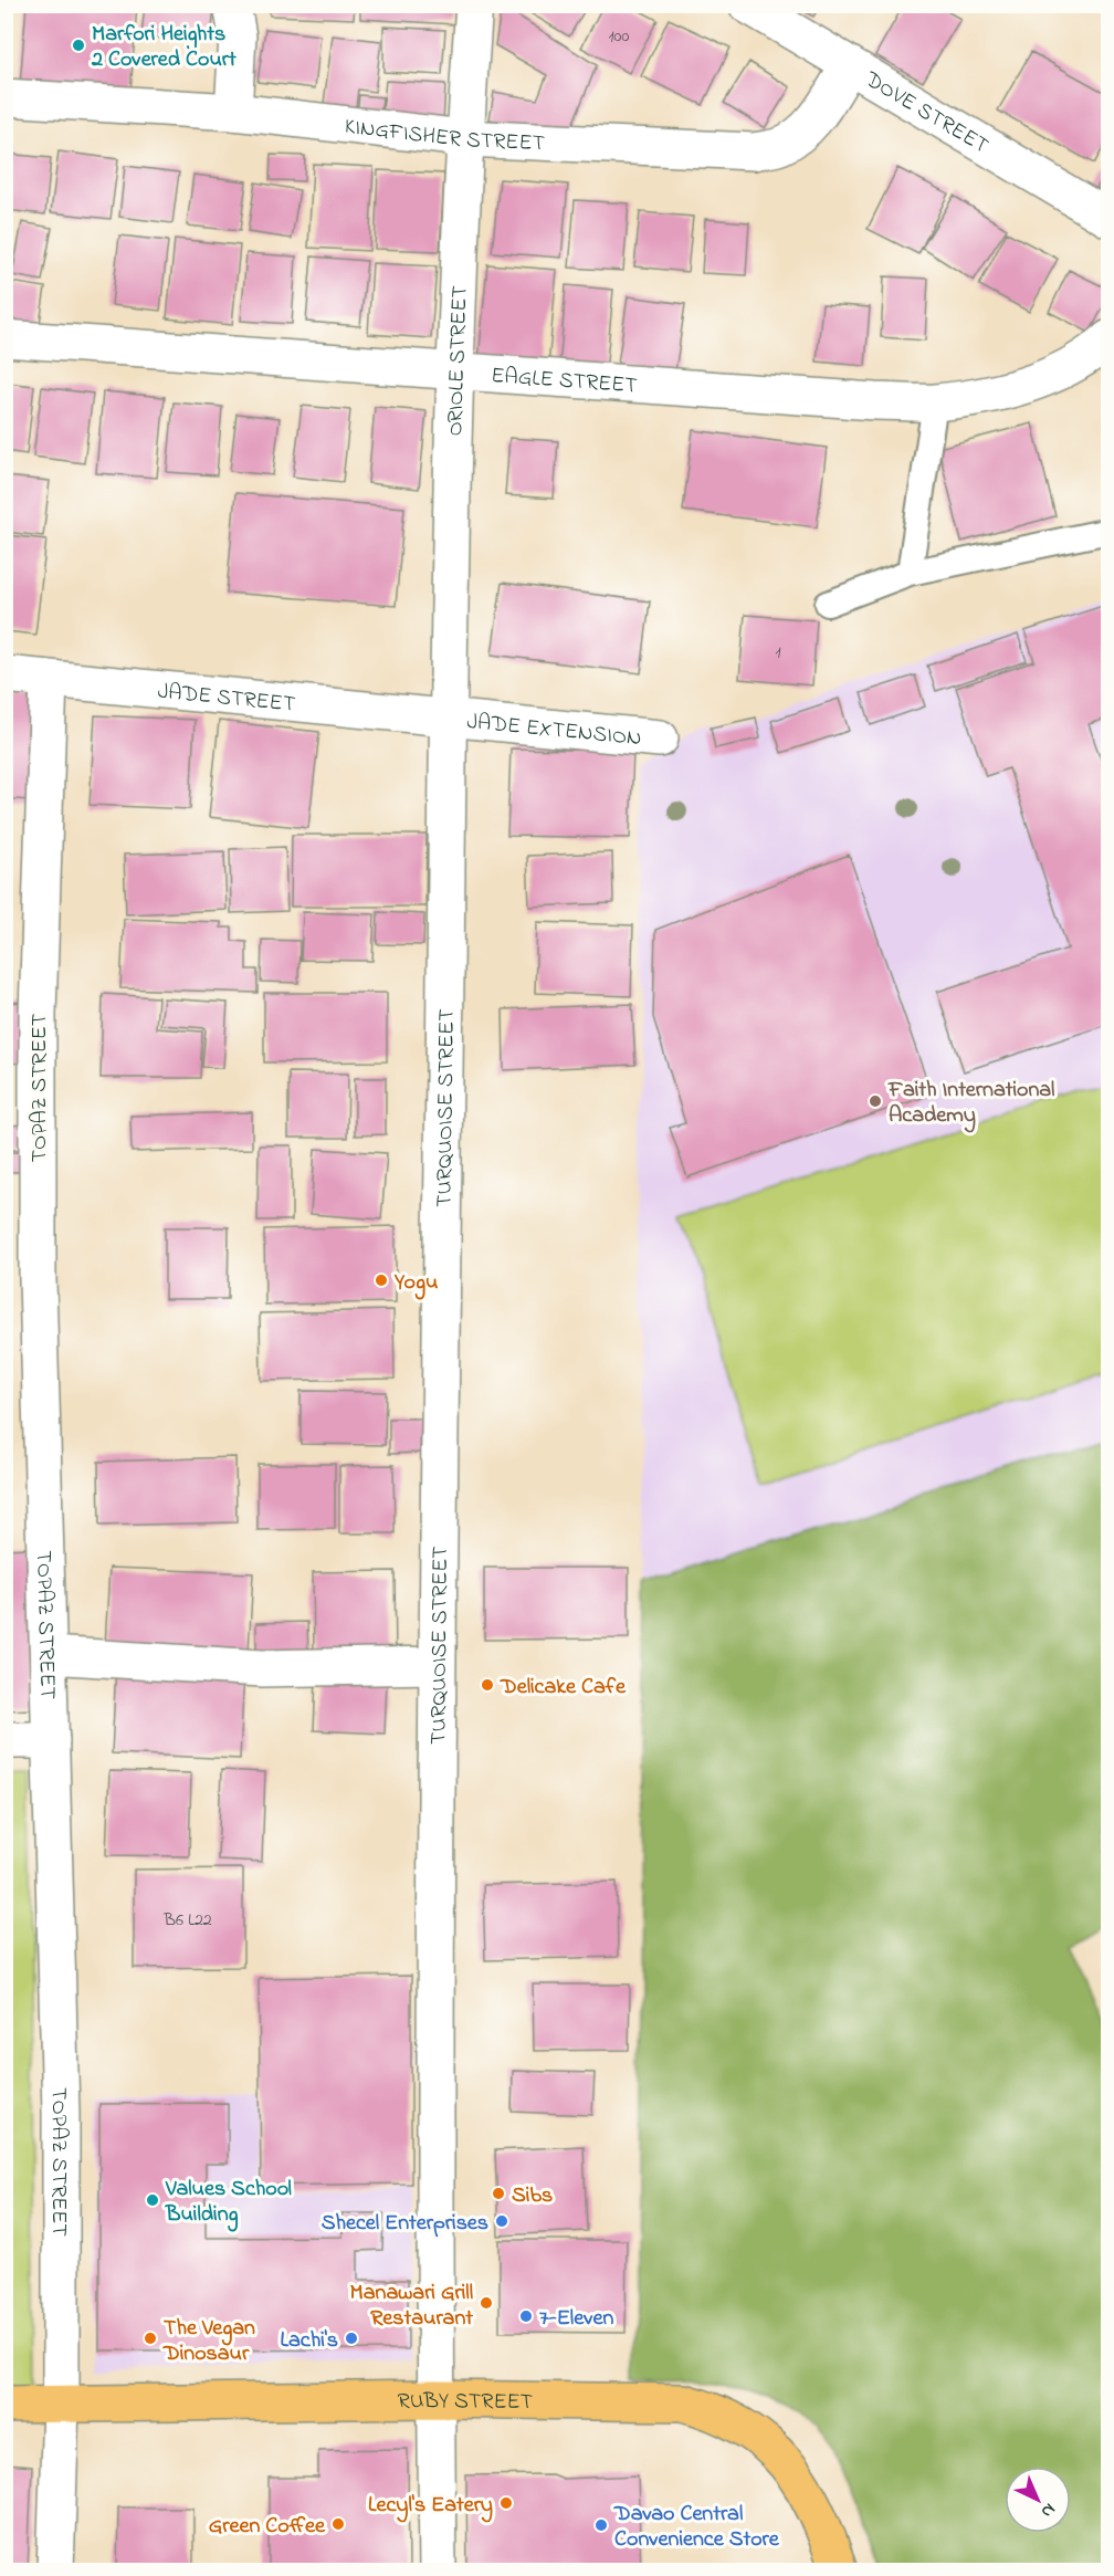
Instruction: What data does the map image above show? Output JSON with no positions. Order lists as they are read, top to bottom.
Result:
{
  "streets": {
    "main road": ["RUBY STREET"],
    "street": [
      "DOVE STREET",
      "KINGFISHER STREET",
      "ORIOLE STREET",
      "EAGLE STREET",
      "JADE STREET",
      "JADE EXTENSION",
      "TOPAZ STREET",
      "TURQUOISE STREET"
    ]
  },
  "crossings": [
    ["DOVE STREET", "KINGFISHER STREET"],
    ["KINGFISHER STREET", "ORIOLE STREET"],
    ["ORIOLE STREET", "EAGLE STREET"],
    ["ORIOLE STREET", "JADE STREET"],
    ["ORIOLE STREET", "JADE EXTENSION"],
    ["ORIOLE STREET", "TURQUOISE STREET"],
    ["JADE STREET", "JADE EXTENSION"],
    ["JADE STREET", "TOPAZ STREET"],
    ["JADE STREET", "TURQUOISE STREET"],
    ["JADE EXTENSION", "TURQUOISE STREET"],
    ["TOPAZ STREET", "RUBY STREET"],
    ["TURQUOISE STREET", "RUBY STREET"]
  ],
  "places": [
    "Marfori Heights 2 Covered Court",
    "Faith International Academy",
    "Yogu",
    "Delicake Cafe",
    "Sibs",
    "Values School Building",
    "Shecel Enterprises",
    "Manawari Grill Restaurant",
    "7-Eleven",
    "The Vegan Dinosaur",
    "Lachi's",
    "Lecyl's Eatery",
    "Green Coffee",
    "Davao Central Convenience Store"
  ],
  "house_numbers": ["100", "1", "B6 L22"],
  "north": "bottom right"
}
